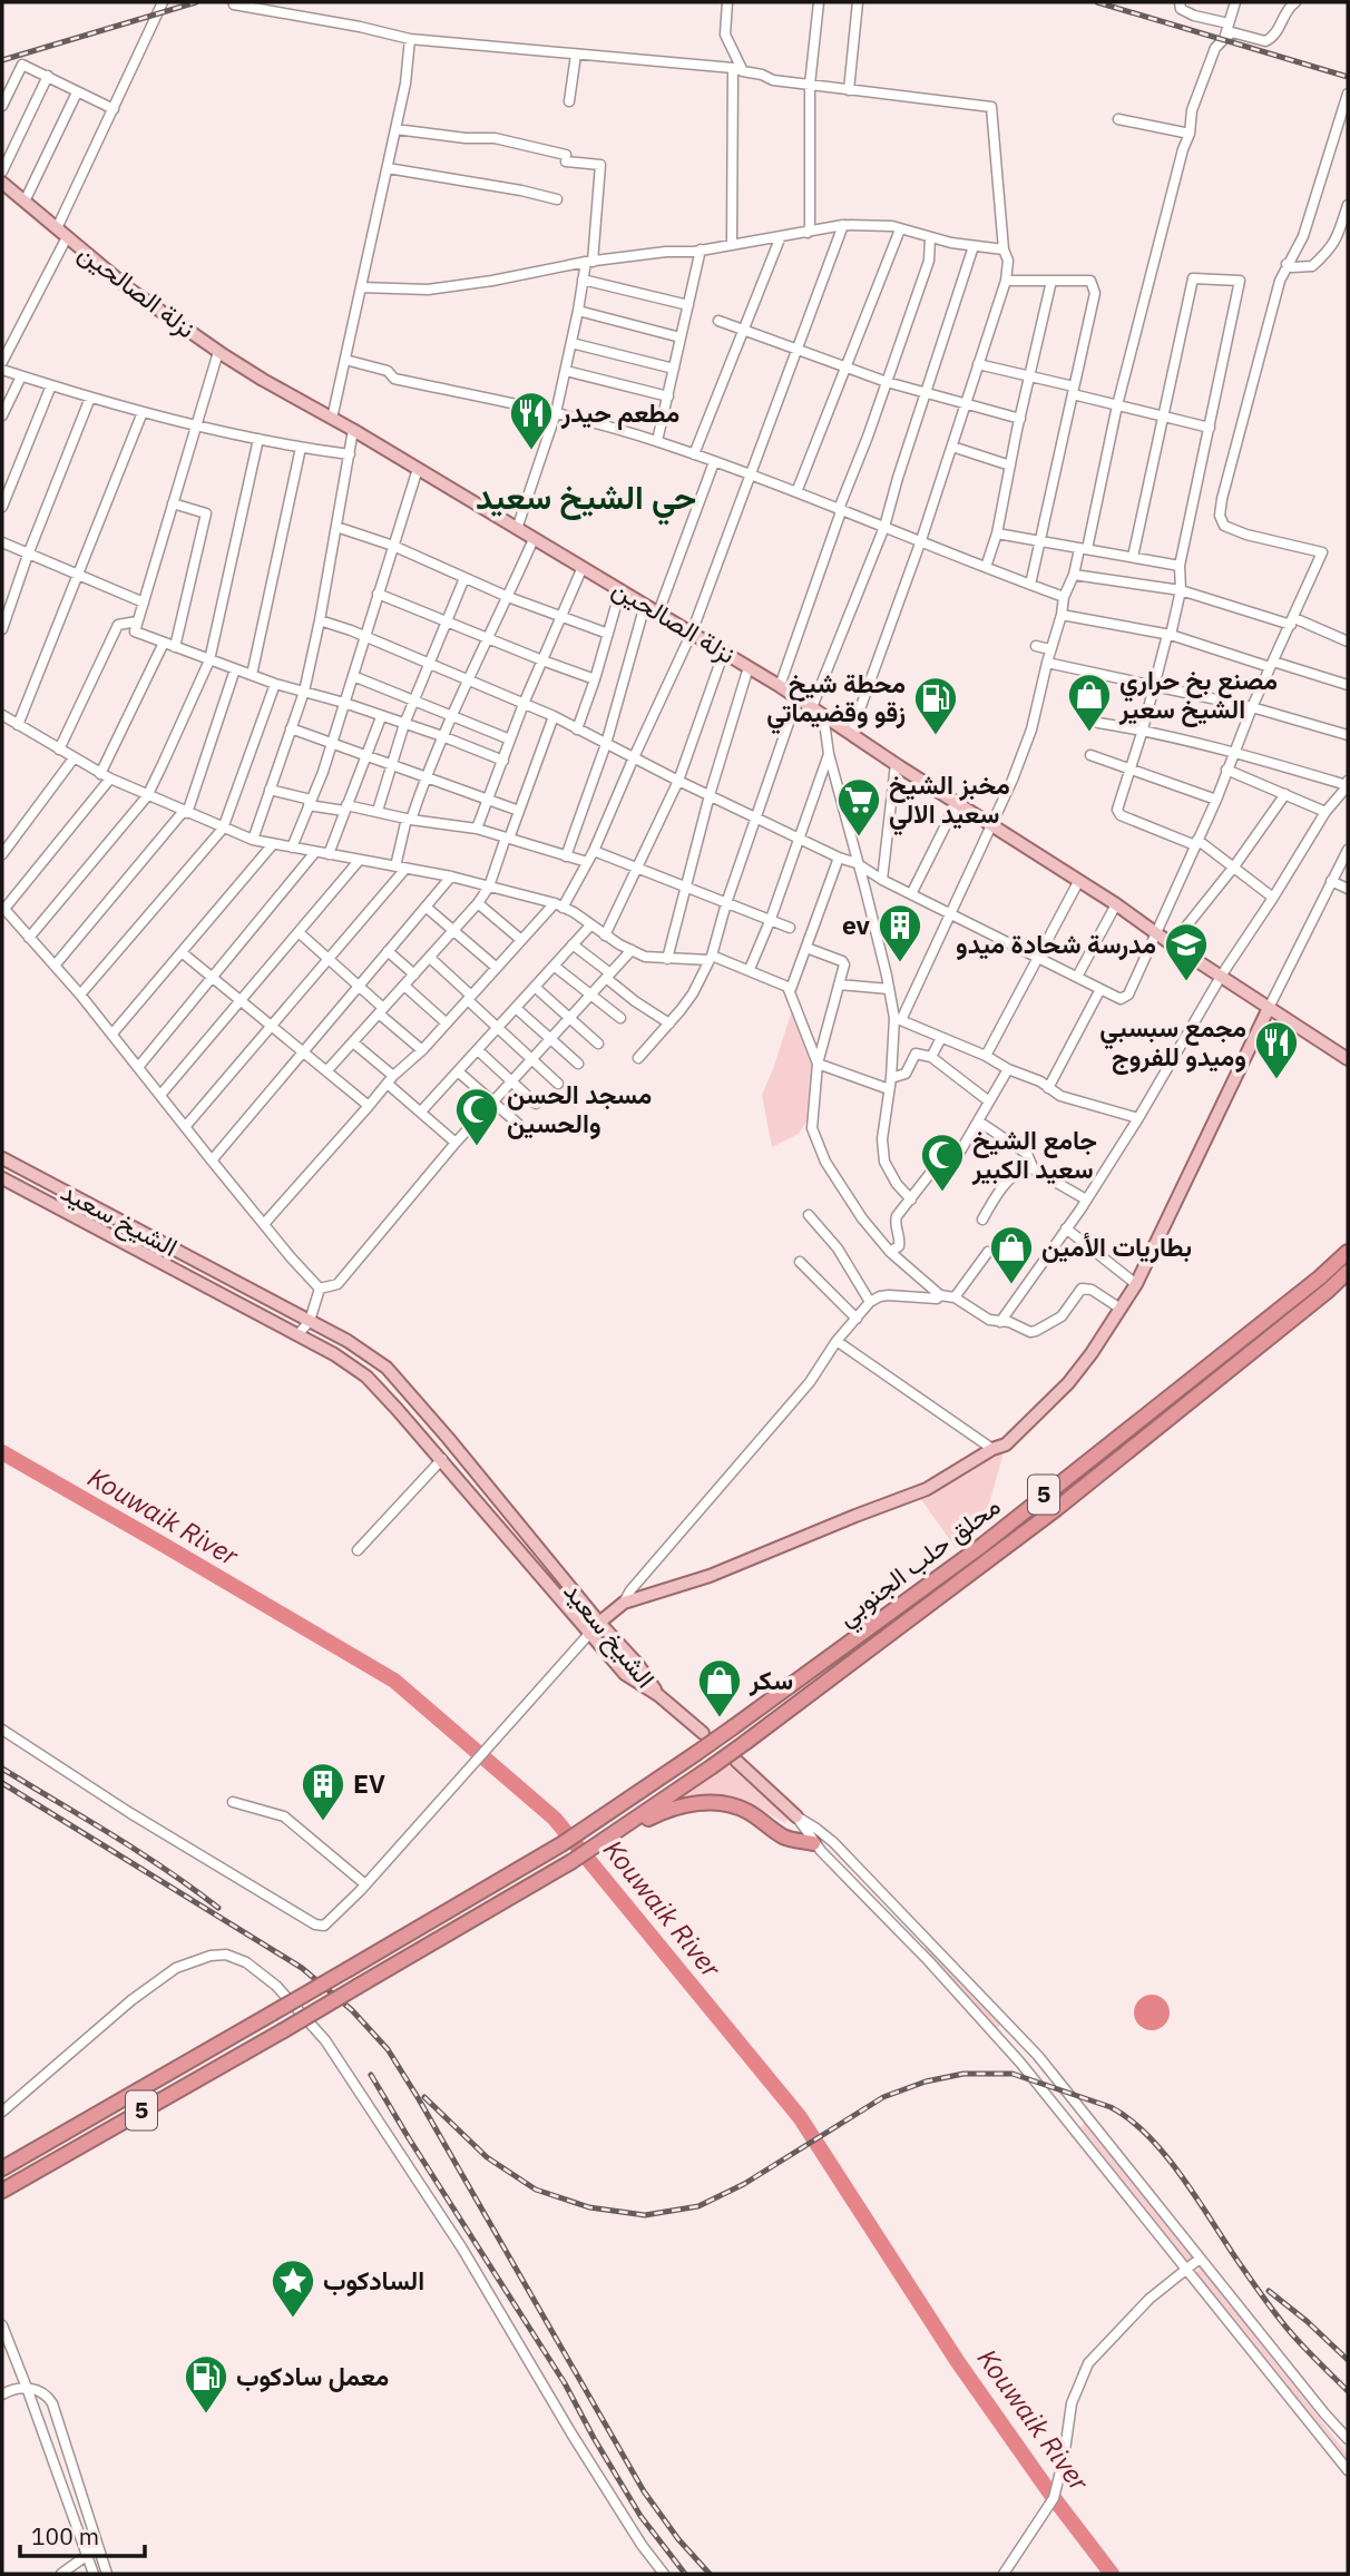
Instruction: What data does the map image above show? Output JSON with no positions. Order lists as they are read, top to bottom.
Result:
{
  "streets": {
    "highway": ["5", "محلق حلب الجنوبي"],
    "main road": ["نزلة الصالحين", "الشيخ سعيد"]
  },
  "crossings": [
    ["5", "محلق حلب الجنوبي"]
  ],
  "districts": ["حي الشيخ سعيد"],
  "water": ["Kouwaik River"],
  "places": {
    "restaurant": ["مطعم حيدر", "مجمع سبسبي وميدو للفروج"],
    "shop": ["مصنع بخ حراري الشيخ سعير", "بطاريات الأمين", "سكر"],
    "fuel station": ["محطة شيخ زقو وقضيماتي", "معمل سادكوب"],
    "supermarket": ["مخبز الشيخ سعيد الالي"],
    "building": ["ev", "EV"],
    "school or university": ["مدرسة شحادة ميدو"],
    "mosque": ["مسجد الحسن والحسين", "جامع الشيخ سعيد الكبير"],
    "place": ["السادكوب"]
  },
  "scale_bar": "100 m"
}
